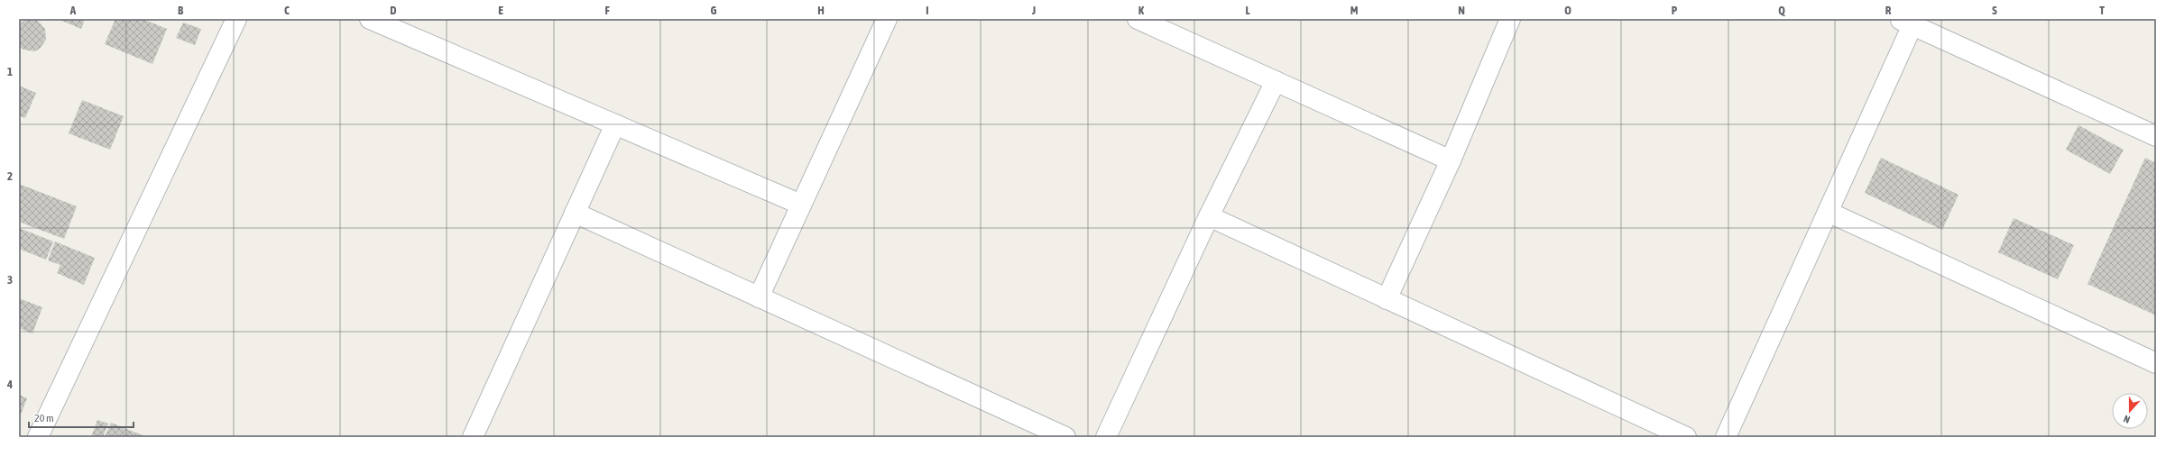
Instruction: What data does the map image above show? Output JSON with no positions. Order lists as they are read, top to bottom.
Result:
{
  "scale_bar": "20 m",
  "north": "bottom",
  "grid": {
    "columns": [
      "A",
      "B",
      "C",
      "D",
      "E",
      "F",
      "G",
      "H",
      "I",
      "J",
      "K",
      "L",
      "M",
      "N",
      "O",
      "P",
      "Q",
      "R",
      "S",
      "T"
    ],
    "rows": [
      "1",
      "2",
      "3",
      "4"
    ]
  }
}
